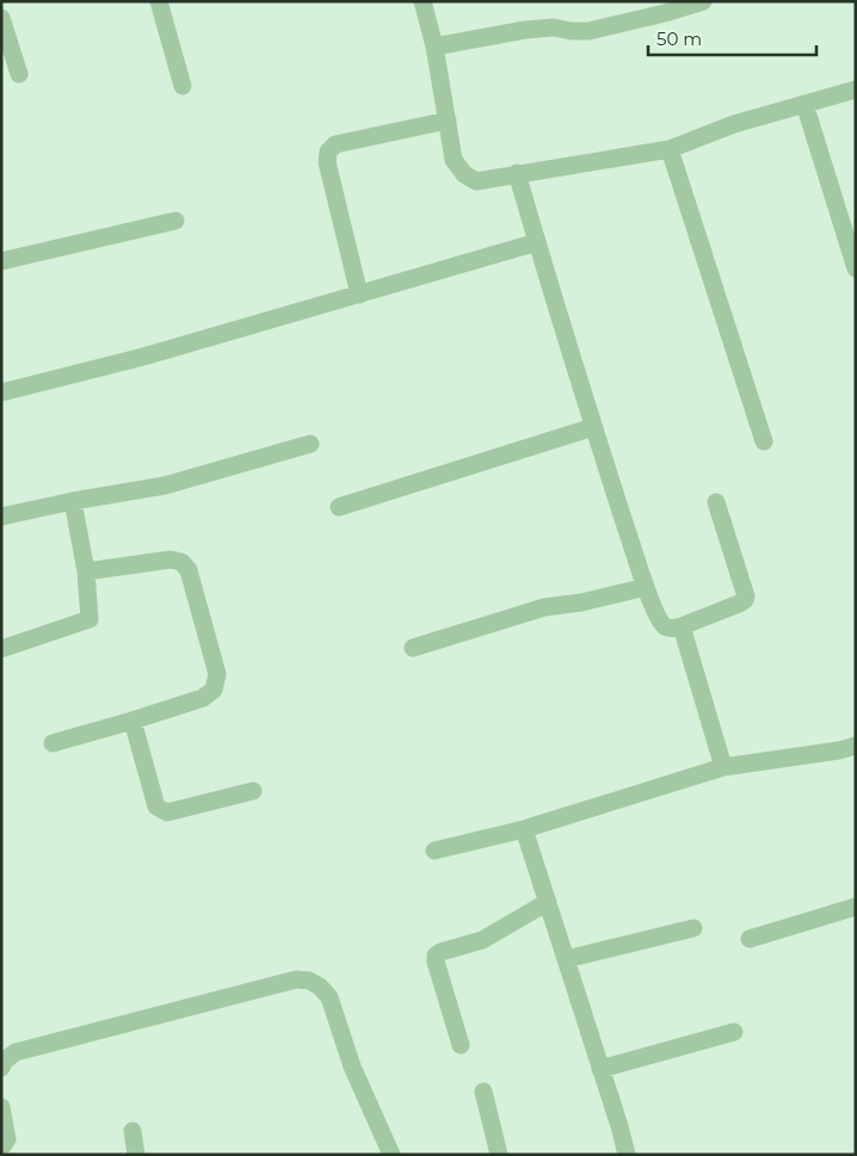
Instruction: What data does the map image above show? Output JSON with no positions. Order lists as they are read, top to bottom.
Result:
{
  "scale_bar": "50 m"
}
